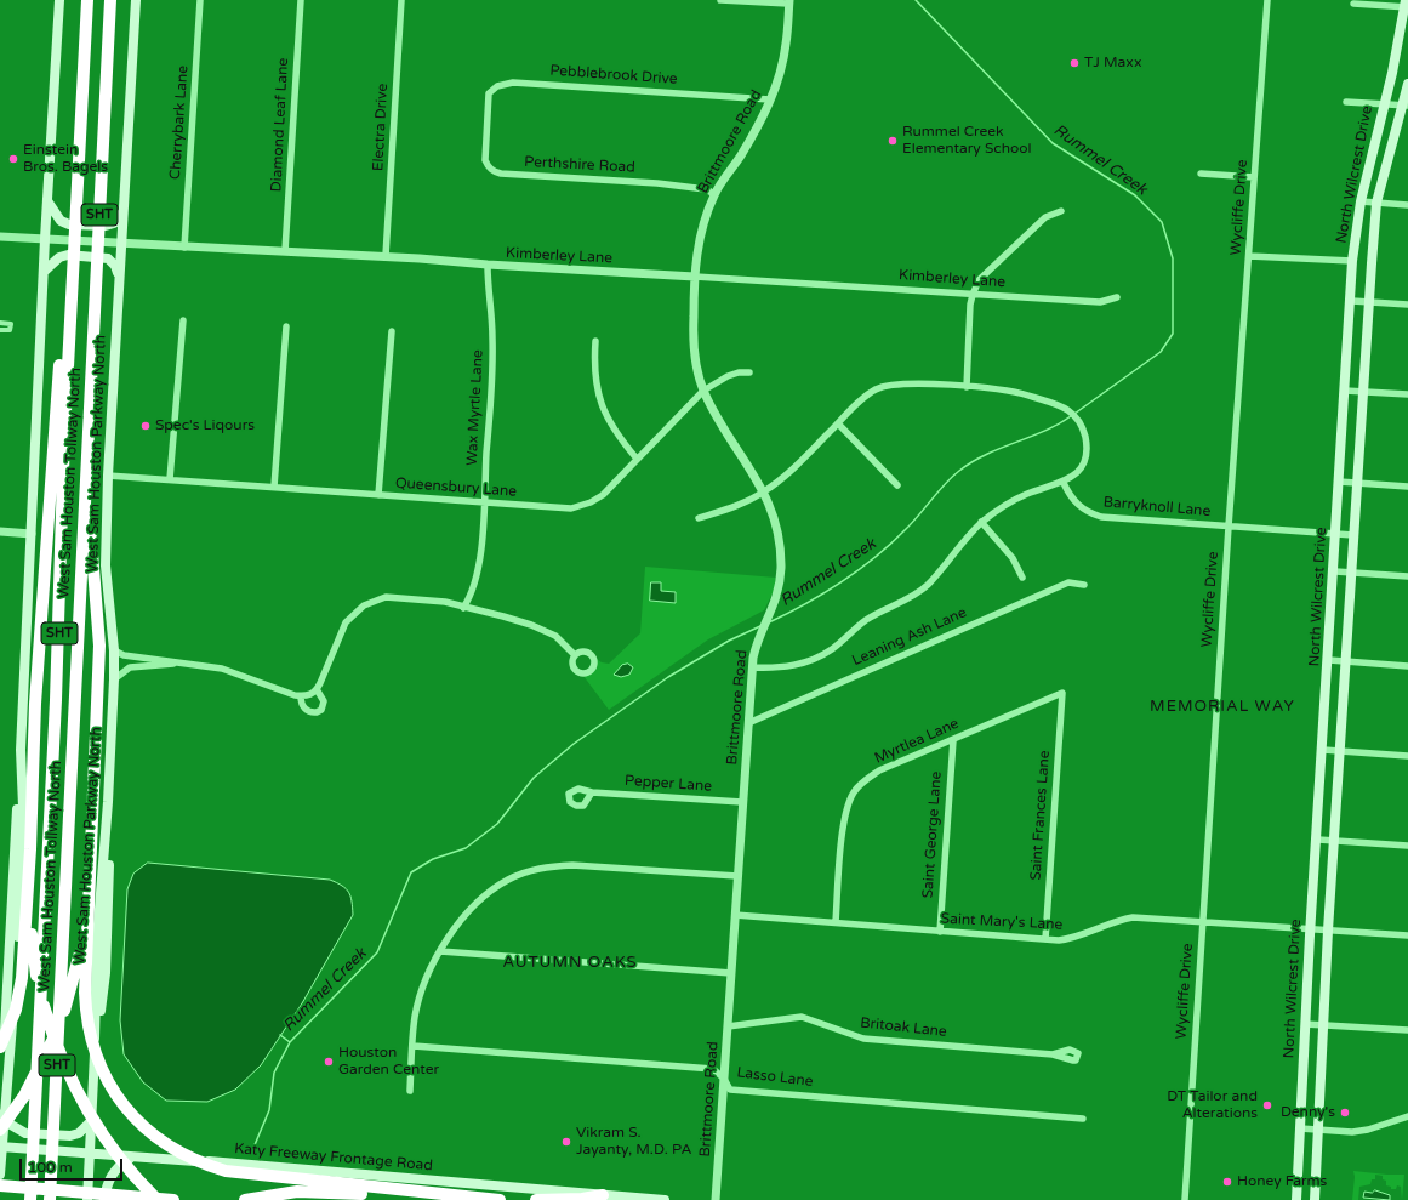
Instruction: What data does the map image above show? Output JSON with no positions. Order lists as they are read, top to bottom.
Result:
{
  "streets": {
    "highway": ["SHT", "West Sam Houston Tollway North"],
    "main road": ["North Wilcrest Drive", "West Sam Houston Parkway North", "Katy Freeway Frontage Road"],
    "street": [
      "Pebblebrook Drive",
      "Cherrybark Lane",
      "Diamond Leaf Lane",
      "Electra Drive",
      "Brittmoore Road",
      "Perthshire Road",
      "Wycliffe Drive",
      "Kimberley Lane",
      "Wax Myrtle Lane",
      "Queensbury Lane",
      "Barryknoll Lane",
      "Leaning Ash Lane",
      "Myrtlea Lane",
      "Pepper Lane",
      "Saint Frances Lane",
      "Saint George Lane",
      "Saint Mary's Lane",
      "Britoak Lane",
      "Lasso Lane"
    ]
  },
  "crossings": [
    ["Pebblebrook Drive", "Brittmoore Road"],
    ["Pebblebrook Drive", "Perthshire Road"],
    ["Cherrybark Lane", "Kimberley Lane"],
    ["Diamond Leaf Lane", "Kimberley Lane"],
    ["Electra Drive", "Kimberley Lane"],
    ["Brittmoore Road", "Perthshire Road"],
    ["Brittmoore Road", "Kimberley Lane"],
    ["Brittmoore Road", "Queensbury Lane"],
    ["Brittmoore Road", "Leaning Ash Lane"],
    ["Brittmoore Road", "Pepper Lane"],
    ["Brittmoore Road", "Saint Mary's Lane"],
    ["Brittmoore Road", "Britoak Lane"],
    ["Brittmoore Road", "Lasso Lane"],
    ["North Wilcrest Drive", "Barryknoll Lane"],
    ["North Wilcrest Drive", "Saint Mary's Lane"],
    ["Wycliffe Drive", "Barryknoll Lane"],
    ["Wycliffe Drive", "Saint Mary's Lane"],
    ["Kimberley Lane", "Wax Myrtle Lane"],
    ["Kimberley Lane", "West Sam Houston Parkway North"],
    ["Wax Myrtle Lane", "Queensbury Lane"],
    ["West Sam Houston Parkway North", "Queensbury Lane"],
    ["Myrtlea Lane", "Saint Frances Lane"],
    ["Myrtlea Lane", "Saint George Lane"],
    ["Myrtlea Lane", "Saint Mary's Lane"],
    ["Saint Frances Lane", "Saint Mary's Lane"],
    ["Saint George Lane", "Saint Mary's Lane"]
  ],
  "districts": ["MEMORIAL WAY", "AUTUMN OAKS"],
  "water": ["Rummel Creek"],
  "places": [
    "TJ Maxx",
    "Rummel Creek Elementary School",
    "Einstein Bros. Bagels",
    "Spec's Liqours",
    "Houston Garden Center",
    "DT Tailor and Alterations",
    "Denny's",
    "Vikram S. Jayanty, M.D. PA",
    "Honey Farms"
  ],
  "scale_bar": "100 m"
}
